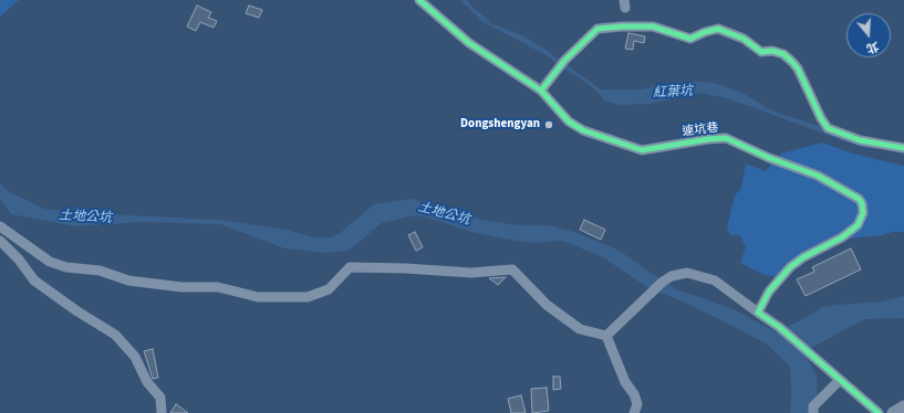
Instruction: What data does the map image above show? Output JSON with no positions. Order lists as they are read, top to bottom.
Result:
{
  "streets": {
    "street": ["連坑巷"]
  },
  "water": ["紅葉坑", "土地公坑"],
  "places": ["Dongshengyan"],
  "north": "bottom"
}
